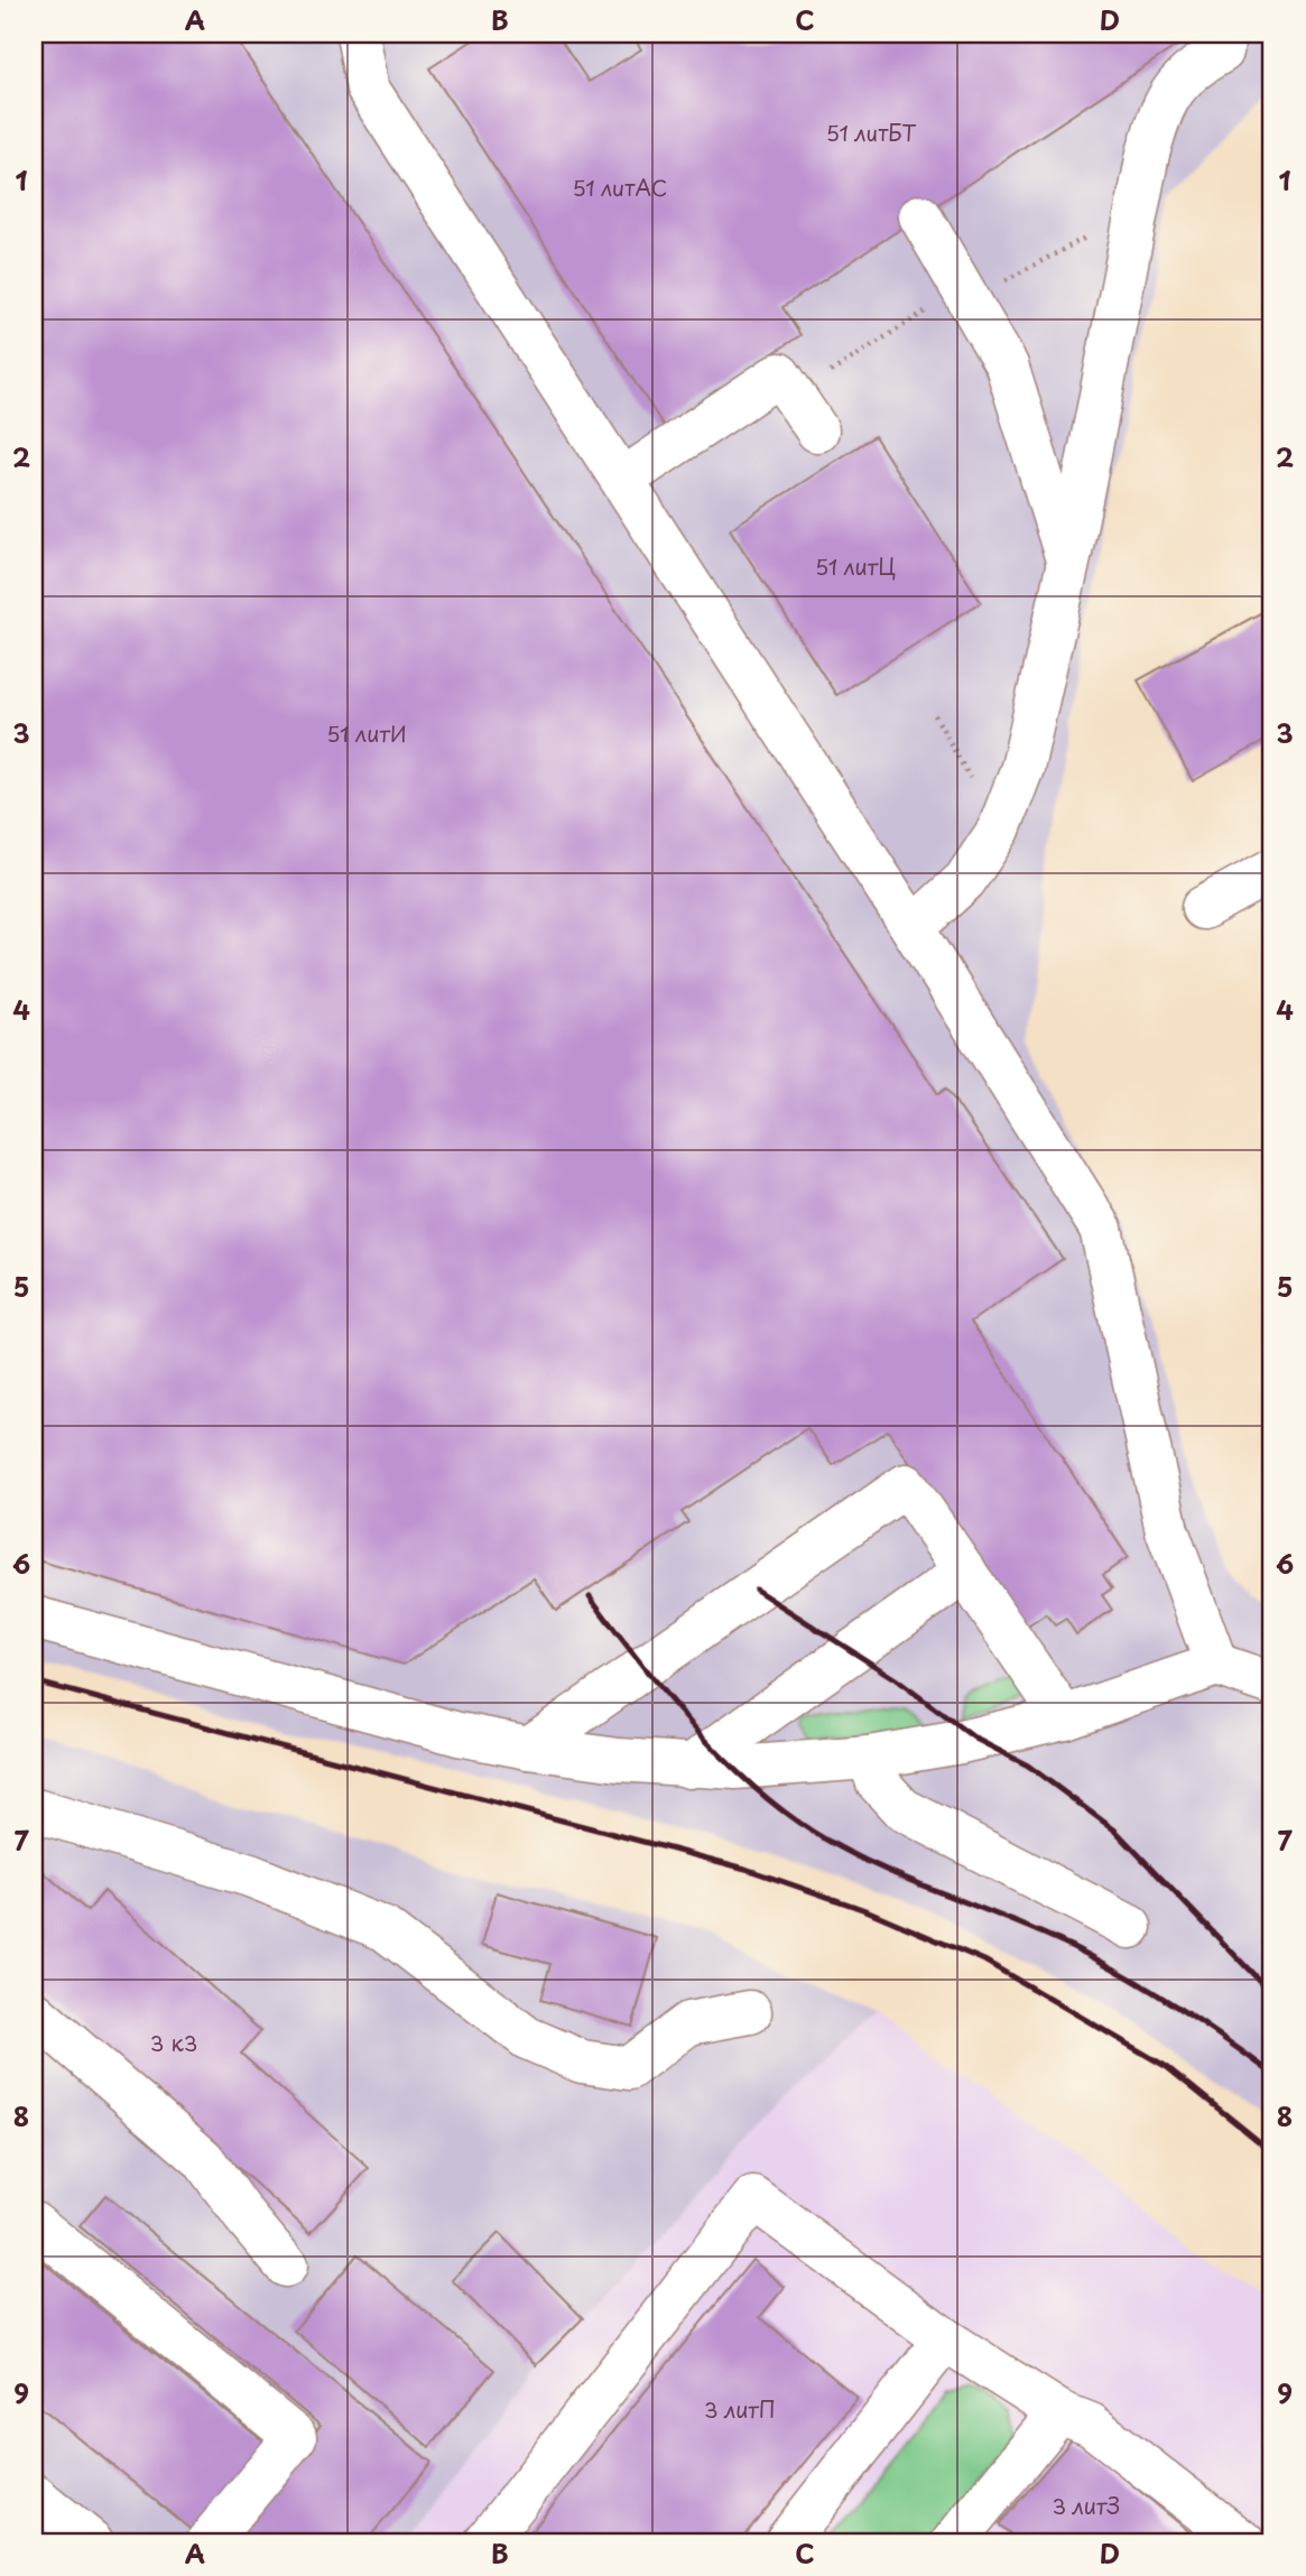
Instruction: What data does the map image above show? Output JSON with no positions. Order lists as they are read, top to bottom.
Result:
{
  "house_numbers": [
    "51 литБТ",
    "51 литАС",
    "51 литЦ",
    "51 литИ",
    "3 к3",
    "3 литП",
    "3 литЗ"
  ],
  "grid": {
    "columns": [
      "A",
      "B",
      "C",
      "D"
    ],
    "rows": [
      "1",
      "2",
      "3",
      "4",
      "5",
      "6",
      "7",
      "8",
      "9"
    ]
  }
}
